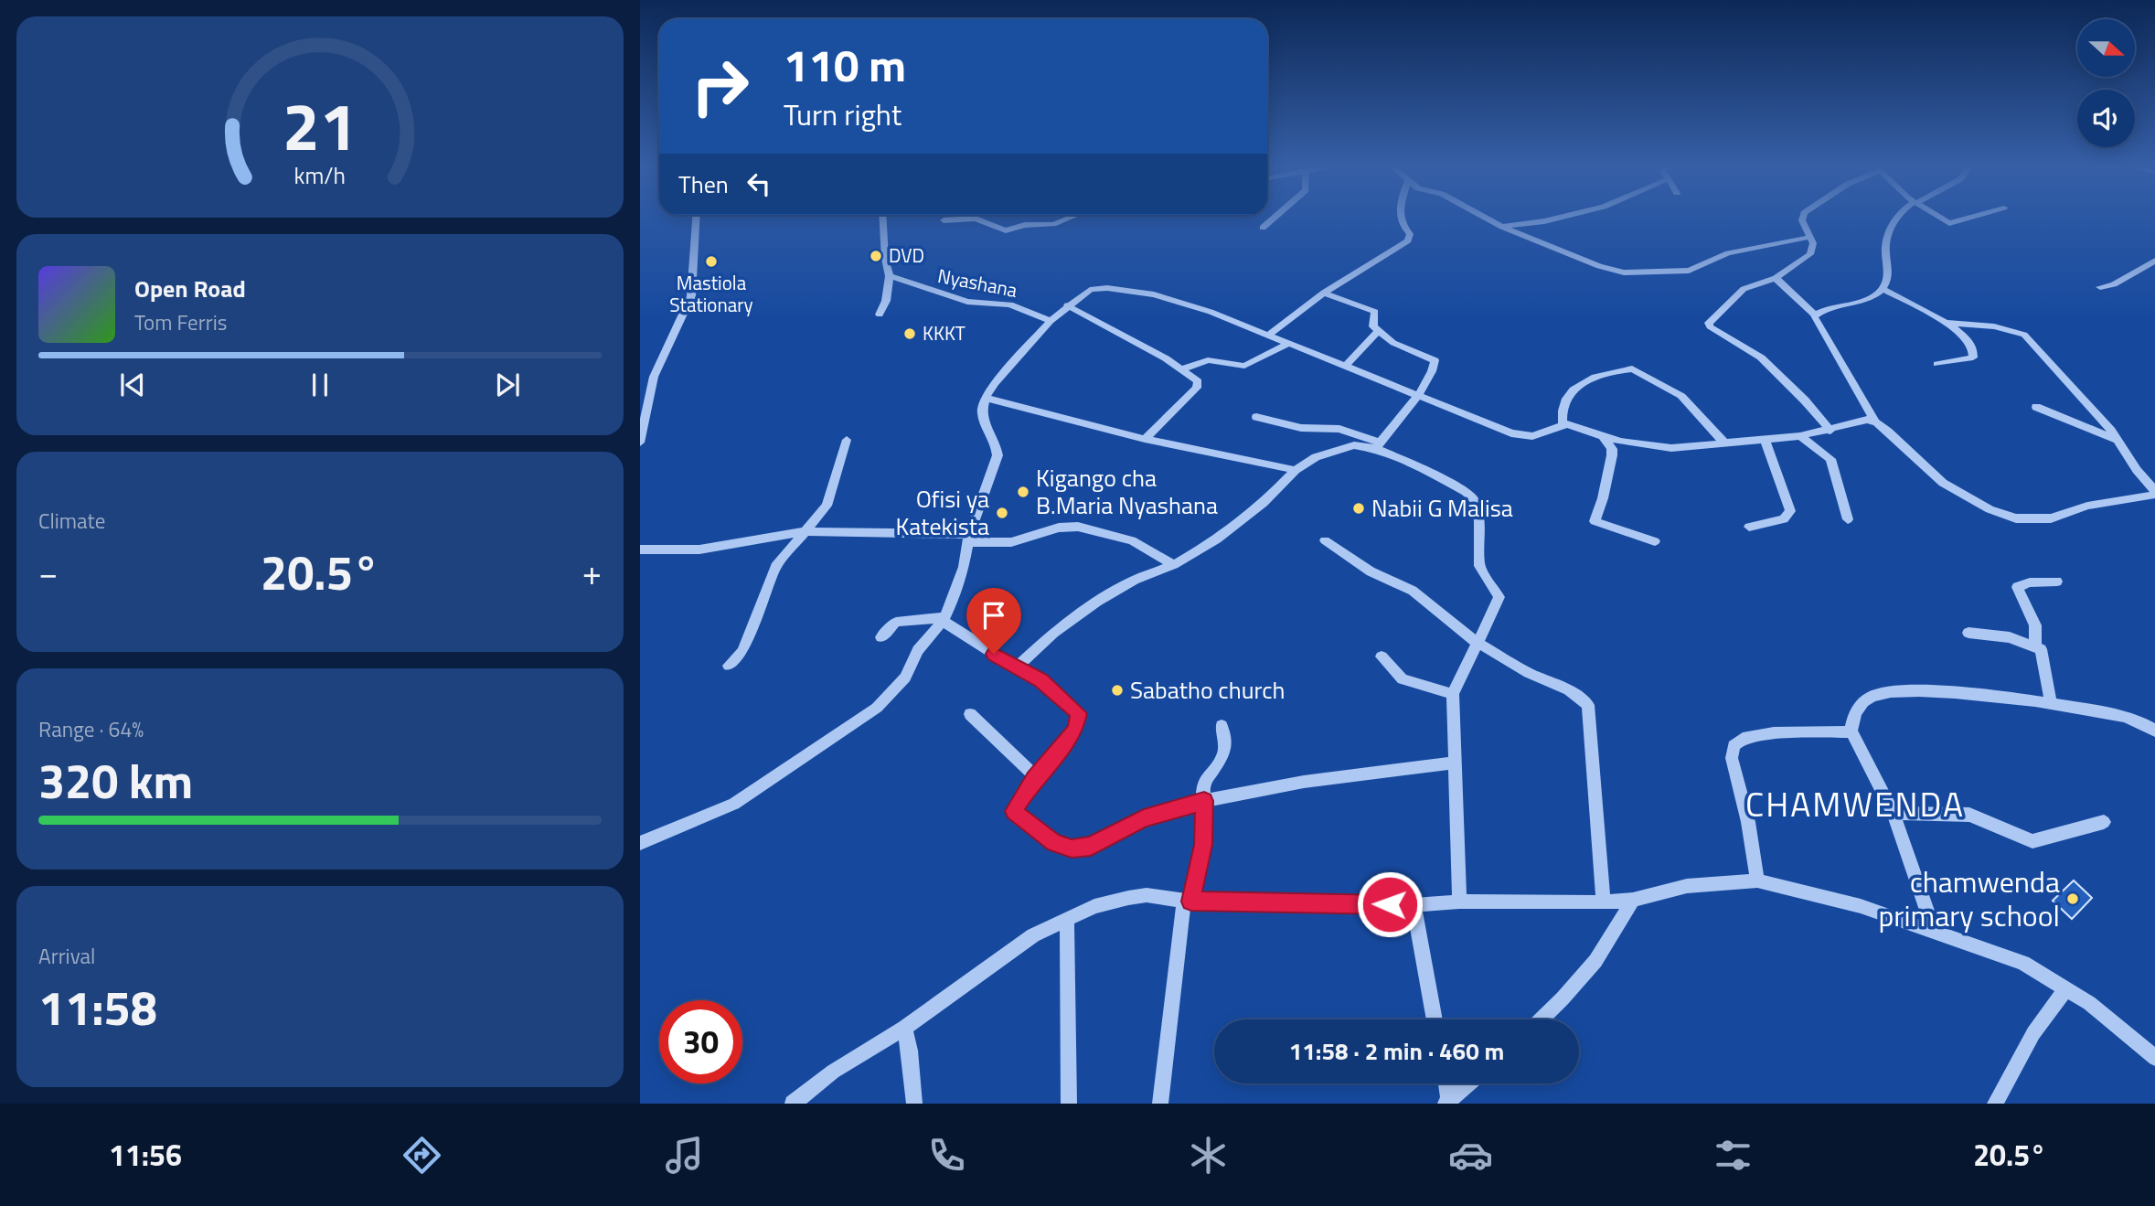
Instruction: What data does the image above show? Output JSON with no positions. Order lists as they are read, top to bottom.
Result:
{
  "streets": {
    "street": ["Nyashana"]
  },
  "districts": ["CHAMWENDA"],
  "places": [
    "DVD",
    "Mastiola Stationary",
    "KKKT",
    "Kigango cha B.Maria Nyashana",
    "Nabii G Malisa",
    "Ofisi ya Katekista",
    "Sabatho church",
    "chamwenda primary school"
  ],
  "north": "right",
  "page": {
    "turn": ["110 m", "Turn right"],
    "then": "Then",
    "song": ["Open Road", "Tom Ferris"],
    "tile": [
      "Climate",
      ["Range · 64%", "320 km"],
      ["Arrival", "11:58"]
    ],
    "heat": ["−", "20.5°", "+"],
    "limit": "30",
    "trip": "11:58 · 2 min · 460 m",
    "tabs": ["11:56", "20.5°"],
    "gauge": ["21", "km/h"]
  }
}
